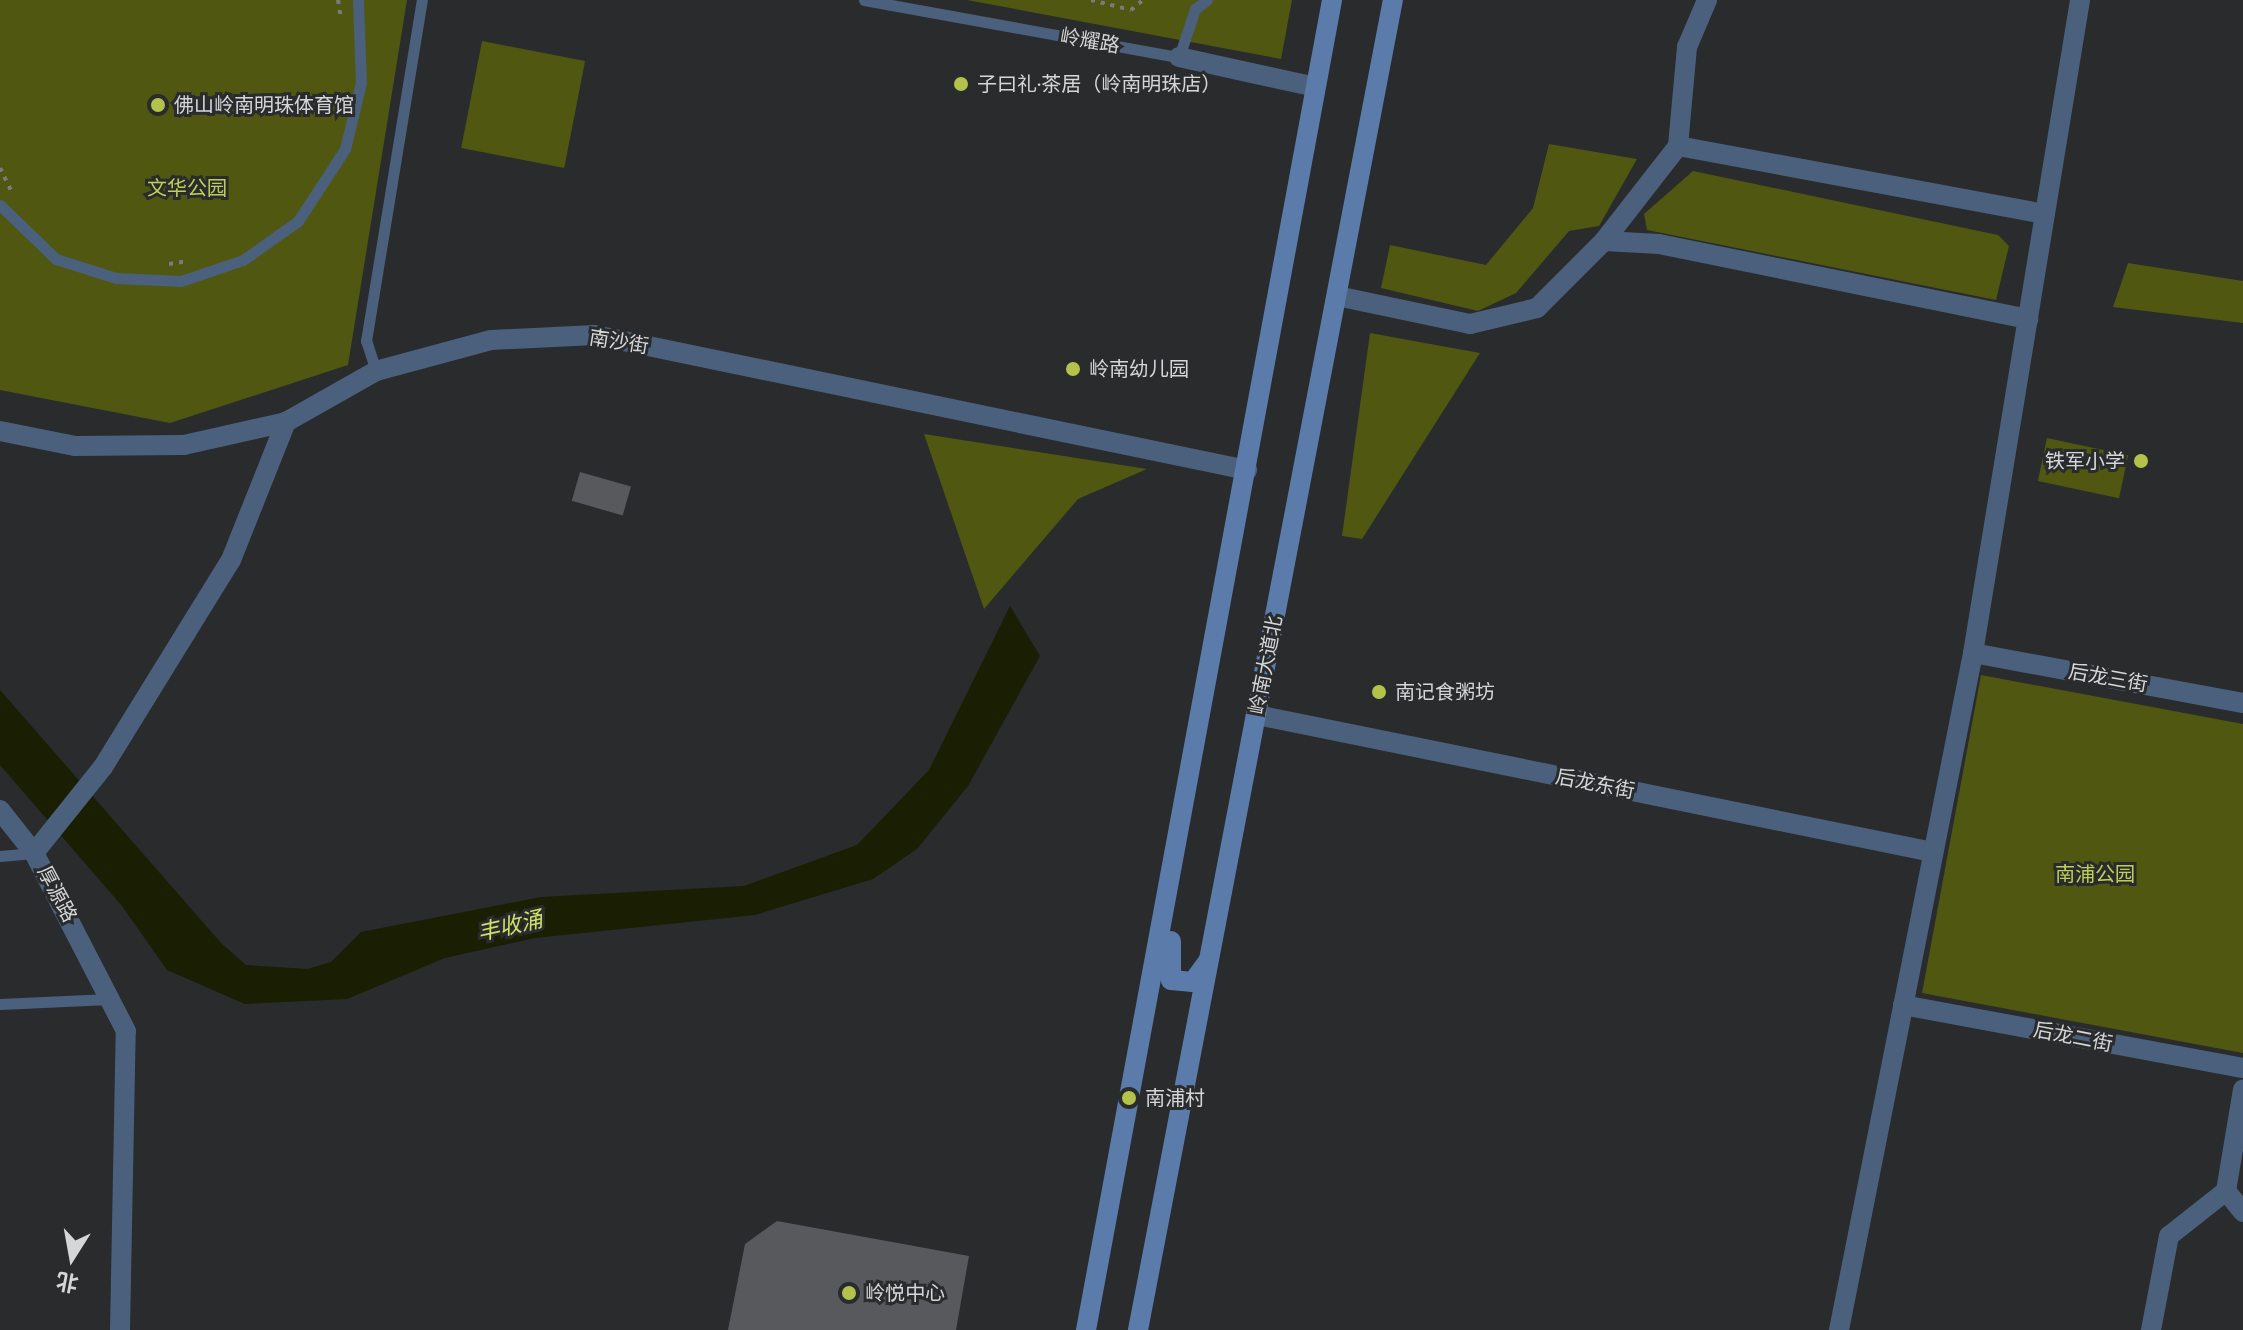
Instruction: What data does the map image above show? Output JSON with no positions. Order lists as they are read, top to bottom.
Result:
{
  "streets": {
    "main road": ["岭南大道北"],
    "street": [
      "岭耀路",
      "南沙街",
      "后龙三街",
      "后龙东街",
      "厚源路",
      "后龙二街"
    ]
  },
  "crossings": [
    ["南沙街", "厚源路"],
    ["岭南大道北", "后龙东街"]
  ],
  "water": ["丰收涌"],
  "parks": ["文华公园", "南浦公园"],
  "places": [
    "子曰礼·茶居（岭南明珠店）",
    "佛山岭南明珠体育馆",
    "岭南幼儿园",
    "铁军小学",
    "南记食粥坊",
    "南浦村",
    "岭悦中心"
  ],
  "north": "bottom"
}
